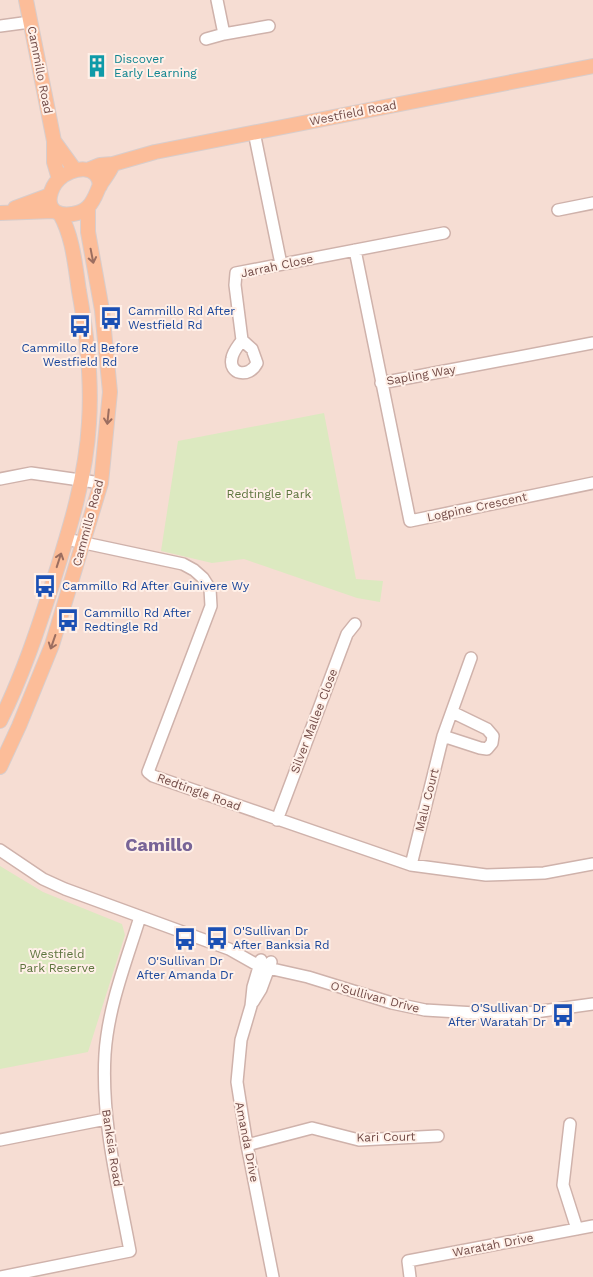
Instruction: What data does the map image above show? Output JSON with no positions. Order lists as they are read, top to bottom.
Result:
{
  "streets": {
    "main road": ["Cammillo Road", "Westfield Road"],
    "street": [
      "Jarrah Close",
      "Sapling Way",
      "Logpine Crescent",
      "Silver Mallee Close",
      "Redtingle Road",
      "Malu Court",
      "O'Sullivan Drive",
      "Kari Court",
      "Amanda Drive",
      "Banksia Road",
      "Waratah Drive"
    ]
  },
  "crossings": [
    ["Cammillo Road", "Westfield Road"],
    ["Cammillo Road", "Redtingle Road"],
    ["Jarrah Close", "Sapling Way"],
    ["Sapling Way", "Logpine Crescent"],
    ["Silver Mallee Close", "Redtingle Road"],
    ["Redtingle Road", "Malu Court"],
    ["O'Sullivan Drive", "Amanda Drive"],
    ["O'Sullivan Drive", "Banksia Road"],
    ["Kari Court", "Amanda Drive"]
  ],
  "districts": ["Camillo"],
  "parks": ["Redtingle Park", "Westfield Park Reserve"],
  "places": {
    "building": ["Discover Early Learning"],
    "bus stop": [
      "Cammillo Rd After Westfield Rd",
      "Cammillo Rd Before Westfield Rd",
      "Cammillo Rd After Guinivere Wy",
      "Cammillo Rd After Redtingle Rd",
      "O'Sullivan Dr After Banksia Rd",
      "O'Sullivan Dr After Amanda Dr",
      "O'Sullivan Dr After Waratah Dr"
    ]
  }
}
